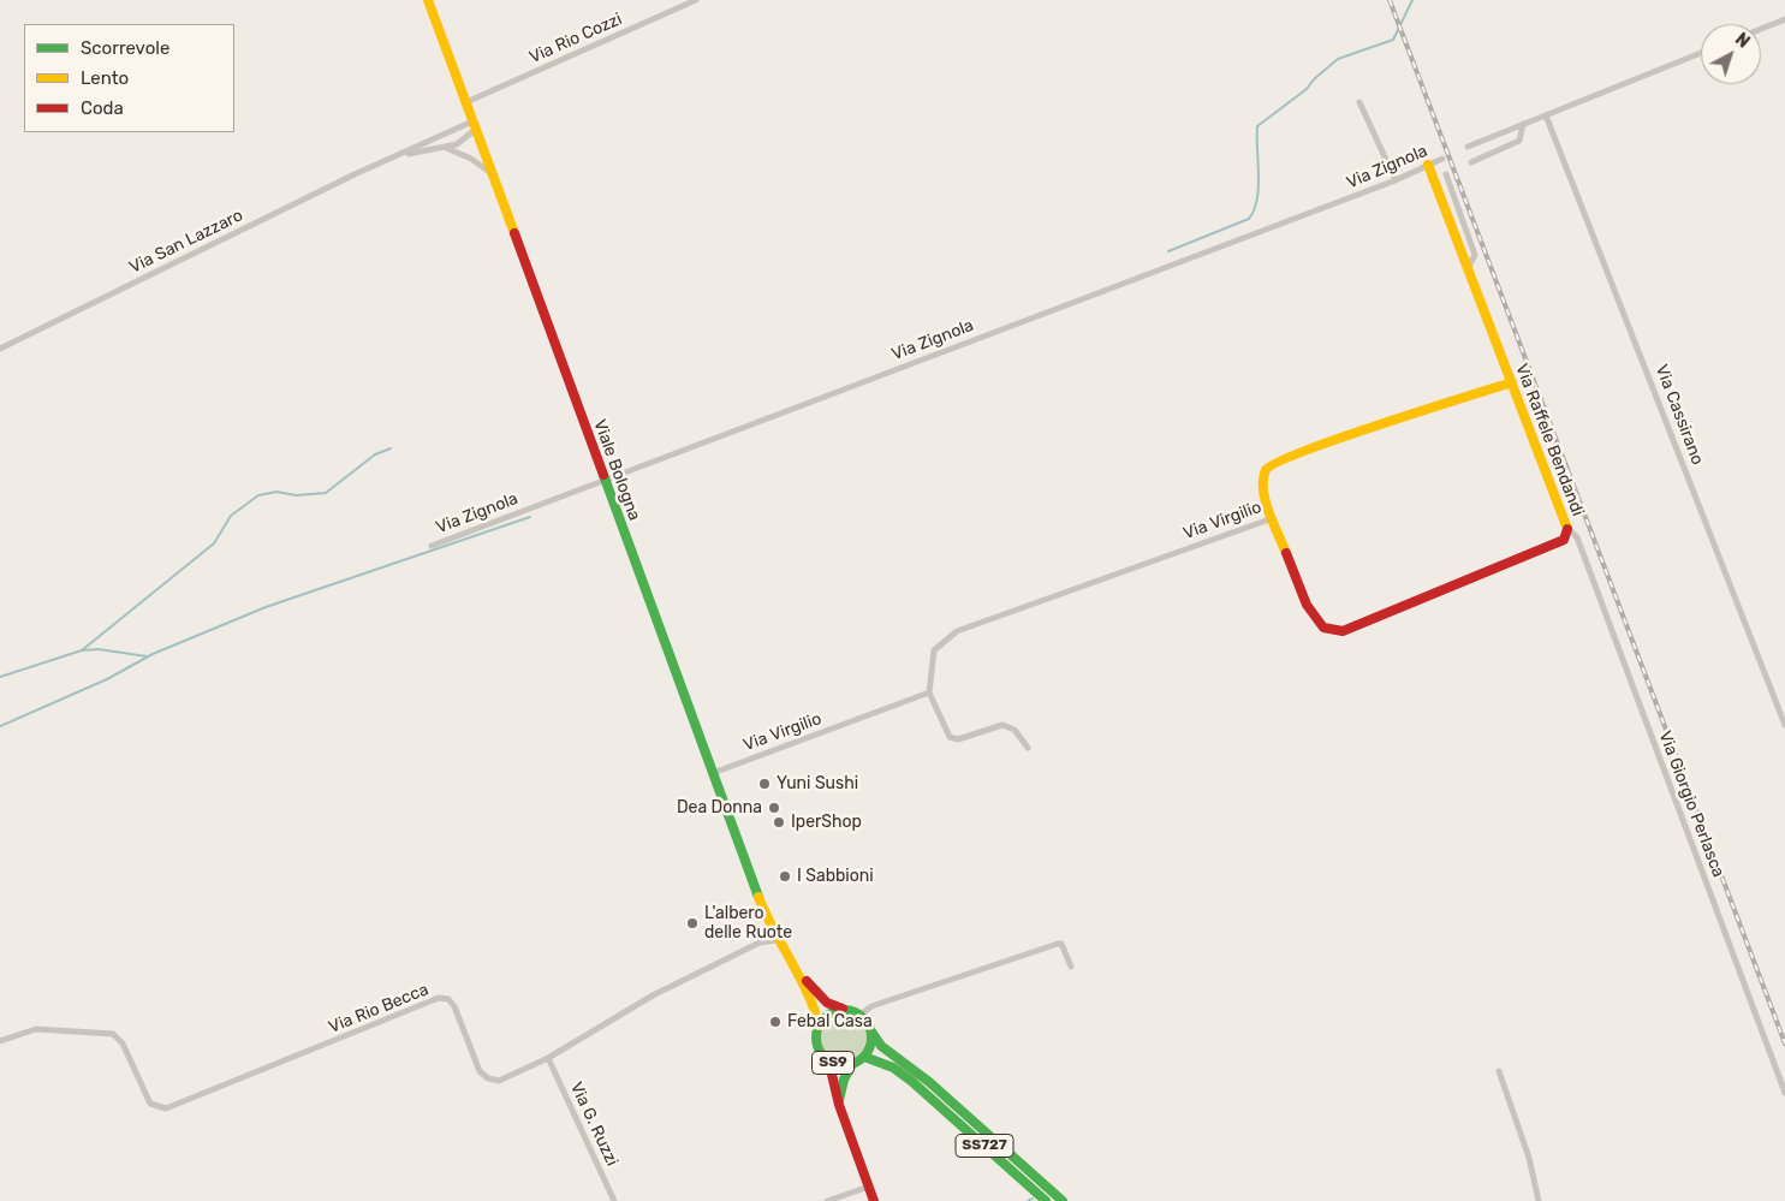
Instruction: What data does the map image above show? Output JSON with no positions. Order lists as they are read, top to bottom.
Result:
{
  "streets": {
    "main road": [
      "Via Raffele Bendandi",
      "Viale Bologna",
      "Via Virgilio",
      "SS9",
      "SS727"
    ],
    "street": [
      "Via Rio Cozzi",
      "Via Zignola",
      "Via San Lazzaro",
      "Via Cassirano",
      "Via Giorgio Perlasca",
      "Via Rio Becca",
      "Via G. Ruzzi"
    ]
  },
  "crossings": [
    ["Via Rio Cozzi", "Viale Bologna"],
    ["Via Zignola", "Via Raffele Bendandi"],
    ["Via Zignola", "Viale Bologna"],
    ["Via San Lazzaro", "Viale Bologna"],
    ["Via Raffele Bendandi", "Via Virgilio"],
    ["Via Raffele Bendandi", "Via Giorgio Perlasca"],
    ["Viale Bologna", "Via Virgilio"],
    ["Viale Bologna", "Via Rio Becca"],
    ["Via Rio Becca", "Via G. Ruzzi"],
    ["SS9", "SS727"]
  ],
  "places": [
    "Yuni Sushi",
    "Dea Donna",
    "IperShop",
    "I Sabbioni",
    "L'albero delle Ruote",
    "Febal Casa"
  ],
  "legend": ["Scorrevole", "Lento", "Coda"],
  "north": "top right"
}
